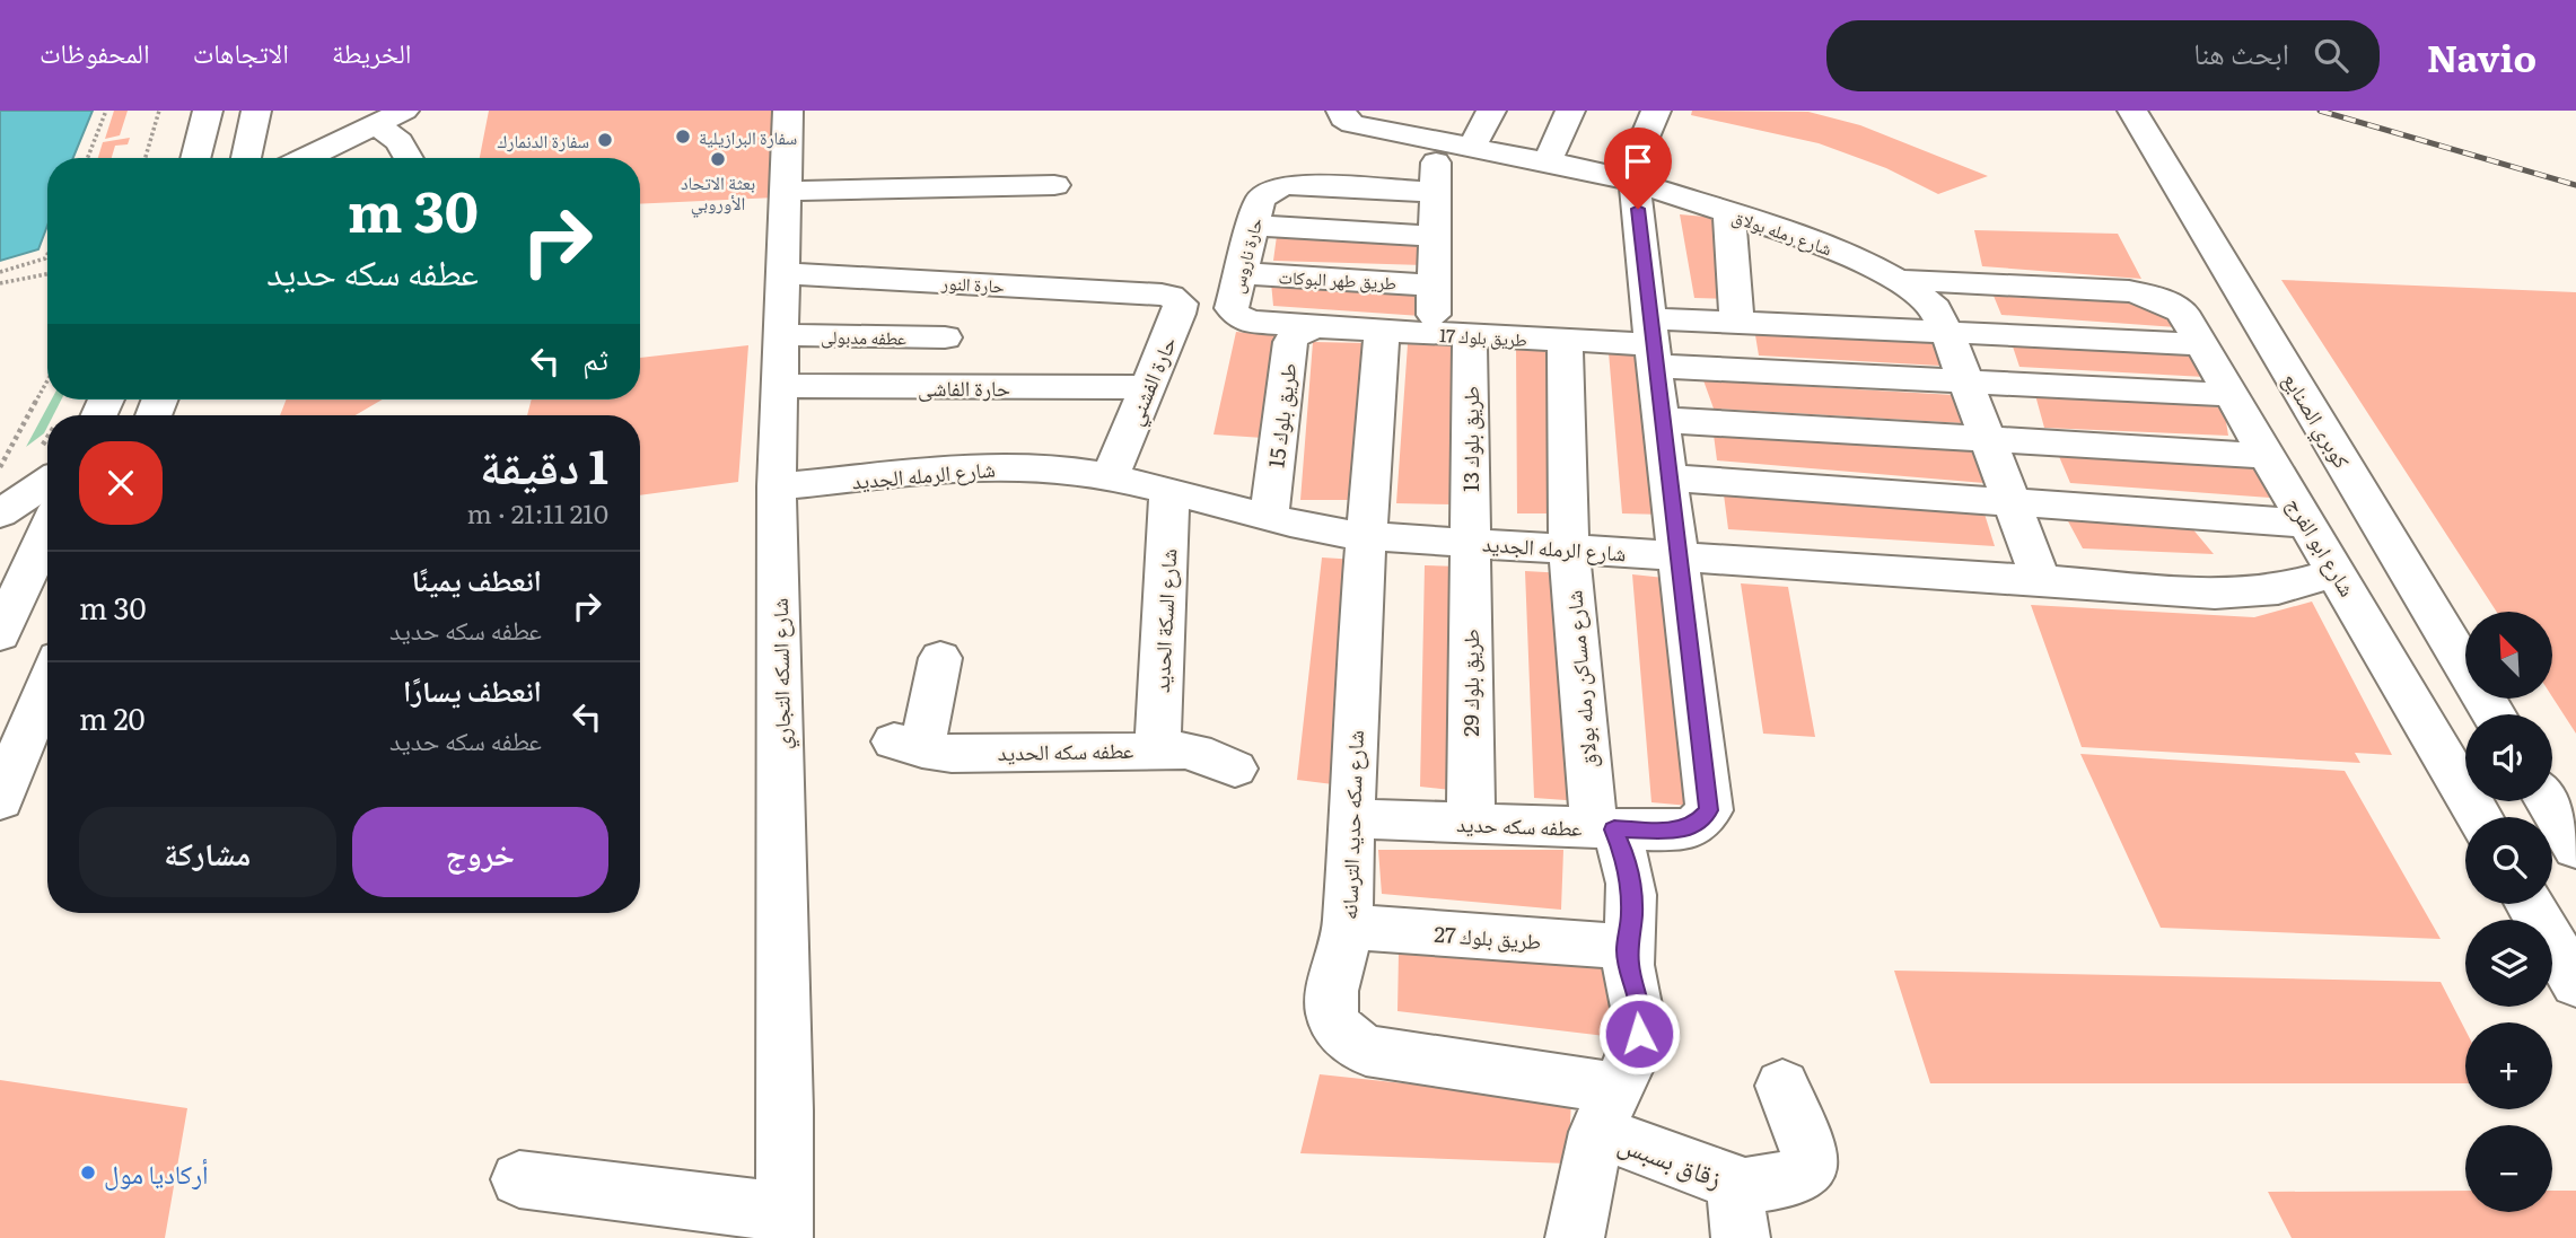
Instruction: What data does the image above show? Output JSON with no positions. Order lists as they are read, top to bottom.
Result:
{
  "streets": {
    "main road": [
      "شارع رمله بولاق",
      "حارة ناروس",
      "طريق طهر البوكات",
      "حارة النور",
      "عطفه مدبولى",
      "طريق بلوك 17",
      "حارة الفشني",
      "حارة الفاشى",
      "طريق بلوك 15",
      "كوبري الصنايع",
      "طريق بلوك 13",
      "شارع الرمله الجديد",
      "شارع ابو الفرج",
      "شارع السكة الحديد",
      "شارع السكه التجاري",
      "شارع مساكن رمله بولاق",
      "طريق بلوك 29",
      "عطفه سكه الحديد",
      "شارع سكه حديد الترسانه",
      "عطفه سكه حديد",
      "طريق بلوك 27",
      "زقاق بسبس"
    ]
  },
  "crossings": [
    ["شارع رمله بولاق", "طريق بلوك 13"],
    ["شارع رمله بولاق", "شارع الرمله الجديد"],
    ["شارع رمله بولاق", "شارع ابو الفرج"],
    ["حارة ناروس", "طريق طهر البوكات"],
    ["حارة ناروس", "طريق بلوك 17"],
    ["حارة ناروس", "طريق بلوك 15"],
    ["حارة ناروس", "طريق بلوك 13"],
    ["طريق طهر البوكات", "طريق بلوك 13"],
    ["حارة النور", "حارة الفشني"],
    ["حارة النور", "شارع السكه التجاري"],
    ["عطفه مدبولى", "شارع السكه التجاري"],
    ["طريق بلوك 17", "طريق بلوك 15"],
    ["طريق بلوك 17", "طريق بلوك 13"],
    ["طريق بلوك 17", "شارع مساكن رمله بولاق"],
    ["طريق بلوك 17", "شارع سكه حديد الترسانه"],
    ["حارة الفشني", "حارة الفاشى"],
    ["حارة الفشني", "شارع الرمله الجديد"],
    ["حارة الفاشى", "شارع السكه التجاري"],
    ["طريق بلوك 15", "شارع الرمله الجديد"],
    ["طريق بلوك 13", "شارع الرمله الجديد"],
    ["طريق بلوك 13", "طريق بلوك 29"],
    ["شارع الرمله الجديد", "شارع ابو الفرج"],
    ["شارع الرمله الجديد", "شارع السكة الحديد"],
    ["شارع الرمله الجديد", "شارع السكه التجاري"],
    ["شارع الرمله الجديد", "شارع مساكن رمله بولاق"],
    ["شارع الرمله الجديد", "طريق بلوك 29"],
    ["شارع الرمله الجديد", "شارع سكه حديد الترسانه"],
    ["شارع الرمله الجديد", "عطفه سكه حديد"],
    ["شارع السكة الحديد", "عطفه سكه الحديد"],
    ["شارع مساكن رمله بولاق", "شارع سكه حديد الترسانه"],
    ["شارع مساكن رمله بولاق", "عطفه سكه حديد"],
    ["شارع مساكن رمله بولاق", "طريق بلوك 27"],
    ["شارع مساكن رمله بولاق", "زقاق بسبس"],
    ["طريق بلوك 29", "عطفه سكه حديد"],
    ["شارع سكه حديد الترسانه", "عطفه سكه حديد"],
    ["شارع سكه حديد الترسانه", "طريق بلوك 27"],
    ["شارع سكه حديد الترسانه", "زقاق بسبس"]
  ],
  "places": [
    "سفارة البرازيلية",
    "سفارة الدنمارك",
    "بعثة الاتحاد الأوروبي",
    "أركاديا مول"
  ],
  "north": "top left",
  "page": {
    "header": "Navio",
    "search": "ابحث هنا",
    "nav": ["الخريطة", "الاتجاهات", "المحفوظات"],
    "turn": ["30 m", "عطفه سكه حديد"],
    "then": "ثم",
    "heading": ["1 دقيقة", "210 m · 21:11"],
    "list": [
      {
        "name": "انعطف يمينًا",
        "note": "عطفه سكه حديد",
        "value": "30 m"
      },
      {
        "name": "انعطف يسارًا",
        "note": "عطفه سكه حديد",
        "value": "20 m"
      }
    ],
    "map_buttons": ["+", "−"],
    "buttons": ["خروج", "مشاركة"]
  }
}
